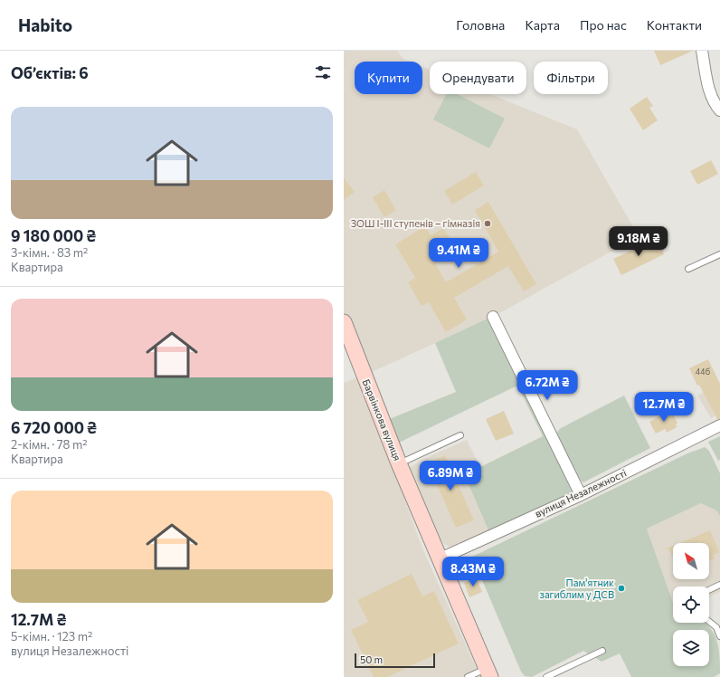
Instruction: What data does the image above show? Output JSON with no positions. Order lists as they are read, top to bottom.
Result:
{
  "streets": {
    "street": ["Барвінкова вулиця", "вулиця Незалежності"]
  },
  "crossings": [
    ["Барвінкова вулиця", "вулиця Незалежності"]
  ],
  "places": ["ЗОШ І-ІІІ ступенів – гімназія", "Пам'ятник загиблим у ДСВ"],
  "house_numbers": ["44б"],
  "scale_bar": "50 m",
  "north": "top left",
  "page": {
    "header": "Habito",
    "nav": [
      "Головна",
      "Карта",
      "Про нас",
      "Контакти"
    ],
    "heading": "Об’єктів: 6",
    "chip": ["Купити", "Орендувати", "Фільтри"],
    "list": [
      {
        "name": "9 180 000 ₴",
        "note": "3-кімн. · 83 m² · Квартира"
      },
      {
        "name": "6 720 000 ₴",
        "note": "2-кімн. · 78 m² · Квартира"
      },
      {
        "name": "12.7M ₴",
        "note": "5-кімн. · 123 m² · вулиця Незалежності"
      }
    ],
    "price": [
      "9.18M ₴",
      "9.41M ₴",
      "6.72M ₴",
      "12.7M ₴",
      "6.89M ₴",
      "8.43M ₴"
    ],
    "scale": "50 m"
  }
}
